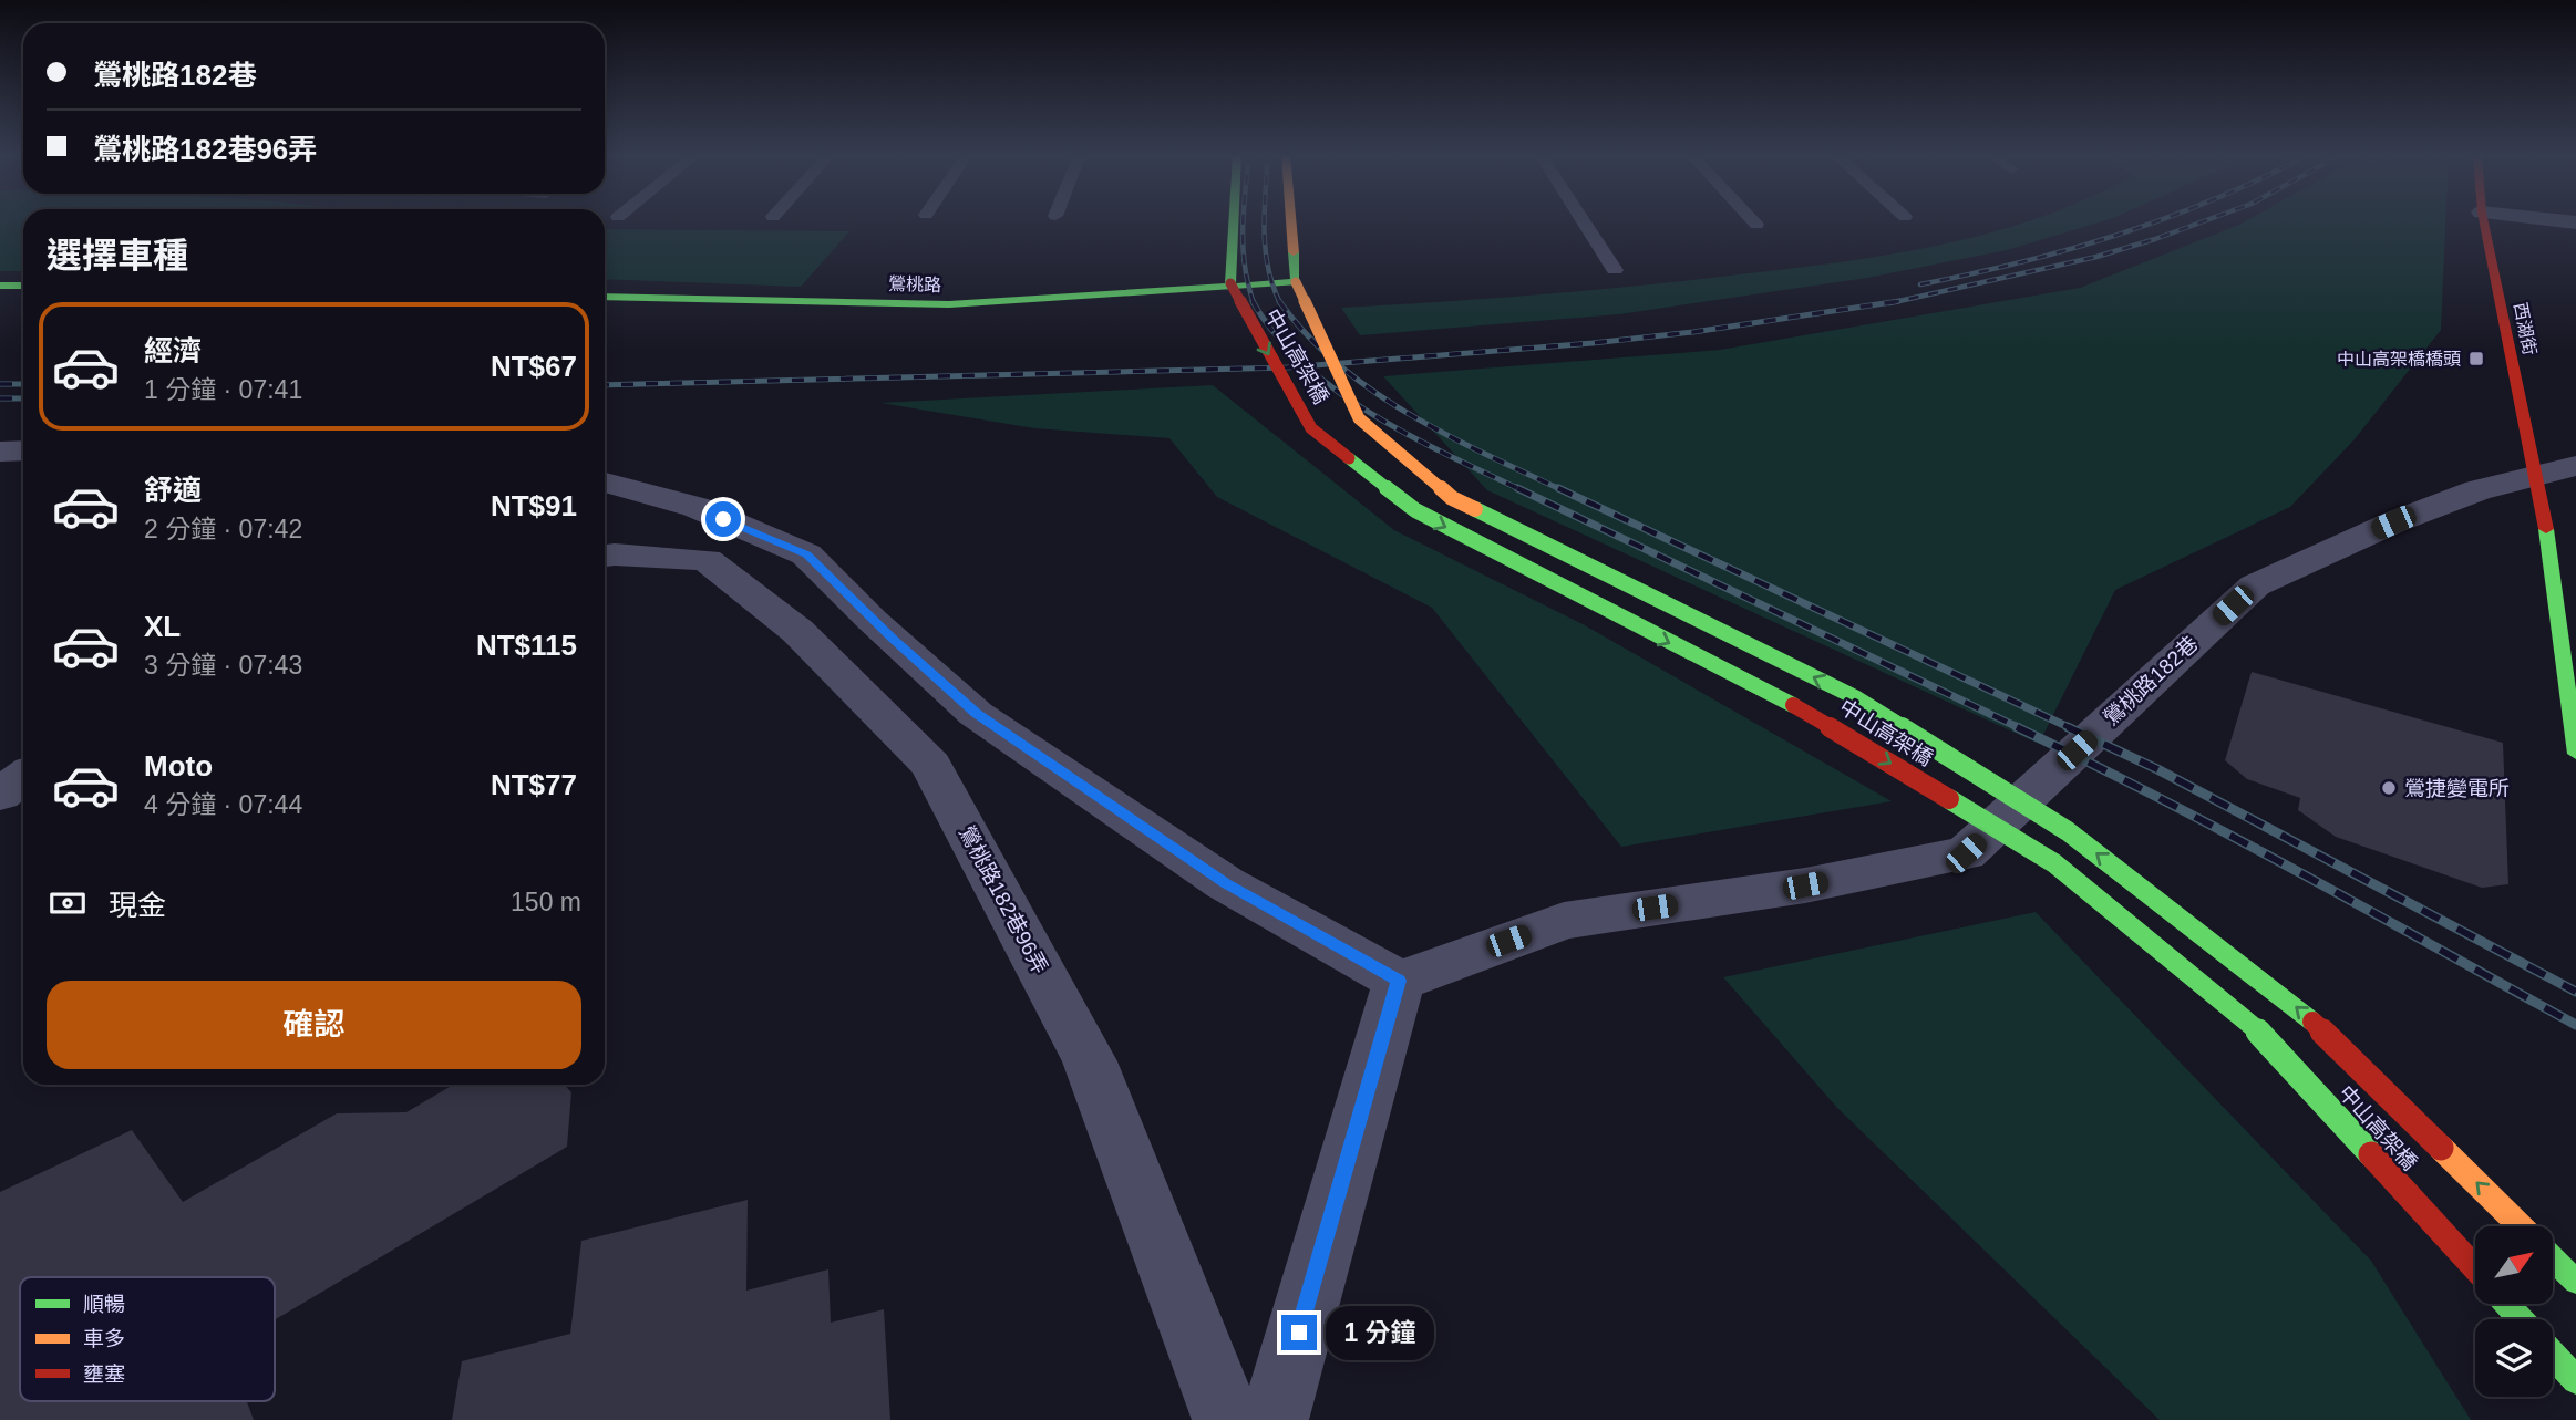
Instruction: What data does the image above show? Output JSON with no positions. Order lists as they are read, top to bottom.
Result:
{
  "streets": {
    "street": [
      "鶯桃路",
      "西湖街",
      "中山高架橋",
      "鶯桃路182巷",
      "鶯桃路182巷96弄"
    ]
  },
  "crossings": [
    ["鶯桃路", "中山高架橋"],
    ["西湖街", "鶯桃路182巷"]
  ],
  "places": {
    "transit": ["中山高架橋橋頭"],
    "other": ["鶯捷變電所"]
  },
  "legend": ["順暢", "車多", "壅塞"],
  "north": "top right",
  "page": {
    "banner": ["鶯桃路182巷", "鶯桃路182巷96弄"],
    "heading": "選擇車種",
    "list": [
      {
        "name": "經濟",
        "note": "1 分鐘 · 07:41",
        "value": "NT$67"
      },
      {
        "name": "舒適",
        "note": "2 分鐘 · 07:42",
        "value": "NT$91"
      },
      {
        "name": "XL",
        "note": "3 分鐘 · 07:43",
        "value": "NT$115"
      },
      {
        "name": "Moto",
        "note": "4 分鐘 · 07:44",
        "value": "NT$77"
      }
    ],
    "pay": ["現金", "150 m"],
    "buttons": "確認",
    "bubble": "1 分鐘"
  }
}
